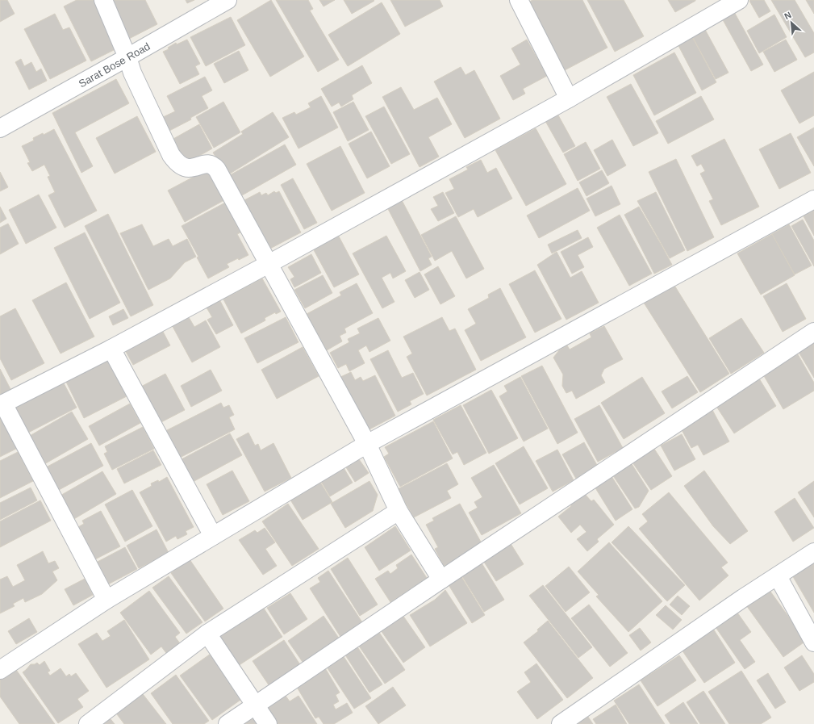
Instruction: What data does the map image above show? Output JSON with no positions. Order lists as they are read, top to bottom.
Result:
{
  "streets": {
    "street": ["Sarat Bose Road"]
  },
  "north": "top left"
}
